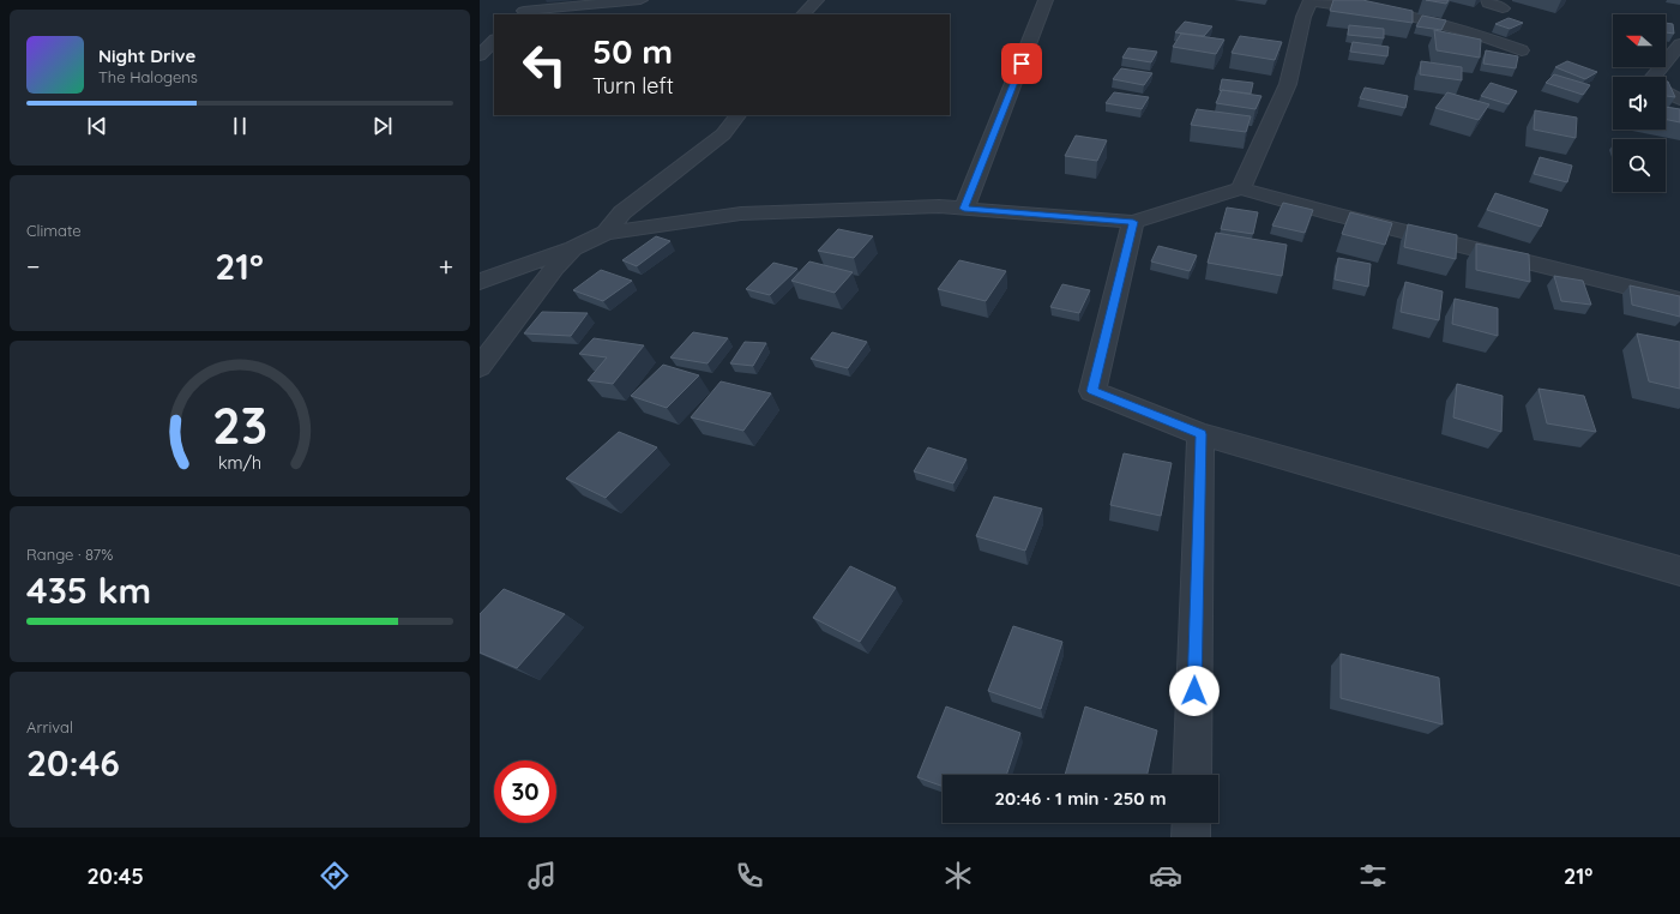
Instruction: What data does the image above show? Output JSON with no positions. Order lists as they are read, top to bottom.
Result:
{
  "north": "left",
  "page": {
    "turn": ["50 m", "Turn left"],
    "song": ["Night Drive", "The Halogens"],
    "tile": [
      "Climate",
      ["Range · 87%", "435 km"],
      ["Arrival", "20:46"]
    ],
    "heat": ["−", "21°", "+"],
    "limit": "30",
    "trip": "20:46 · 1 min · 250 m",
    "tabs": ["20:45", "21°"],
    "gauge": ["23", "km/h"]
  }
}
